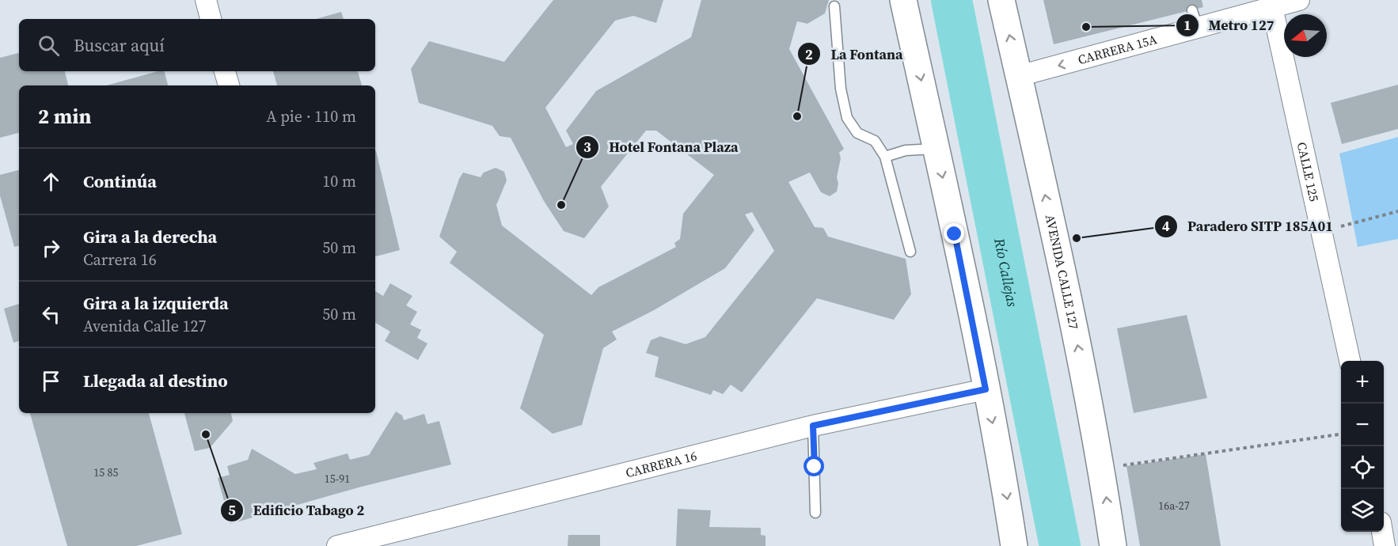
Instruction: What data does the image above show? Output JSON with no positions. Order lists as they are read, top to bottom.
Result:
{
  "streets": {
    "main road": ["AVENIDA CALLE 127"],
    "street": ["CARRERA 15A", "CALLE 125", "CARRERA 16"]
  },
  "crossings": [
    ["CARRERA 15A", "CALLE 125"],
    ["CARRERA 15A", "AVENIDA CALLE 127"]
  ],
  "one_way": ["CARRERA 15A"],
  "water": ["Río Callejas"],
  "places": [
    "Metro 127",
    "La Fontana",
    "Hotel Fontana Plaza",
    "Paradero SITP 185A01",
    "Edificio Tabago 2"
  ],
  "house_numbers": ["15 85", "15-91", "16a-27"],
  "north": "left",
  "page": {
    "search": "Buscar aquí",
    "heading": ["2 min", "A pie · 110 m"],
    "list": [
      ["Continúa", "10 m"],
      ["Gira a la derecha", "Carrera 16", "50 m"],
      ["Gira a la izquierda", "Avenida Calle 127", "50 m"],
      "Llegada al destino"
    ],
    "map_buttons": ["+", "−"]
  }
}
